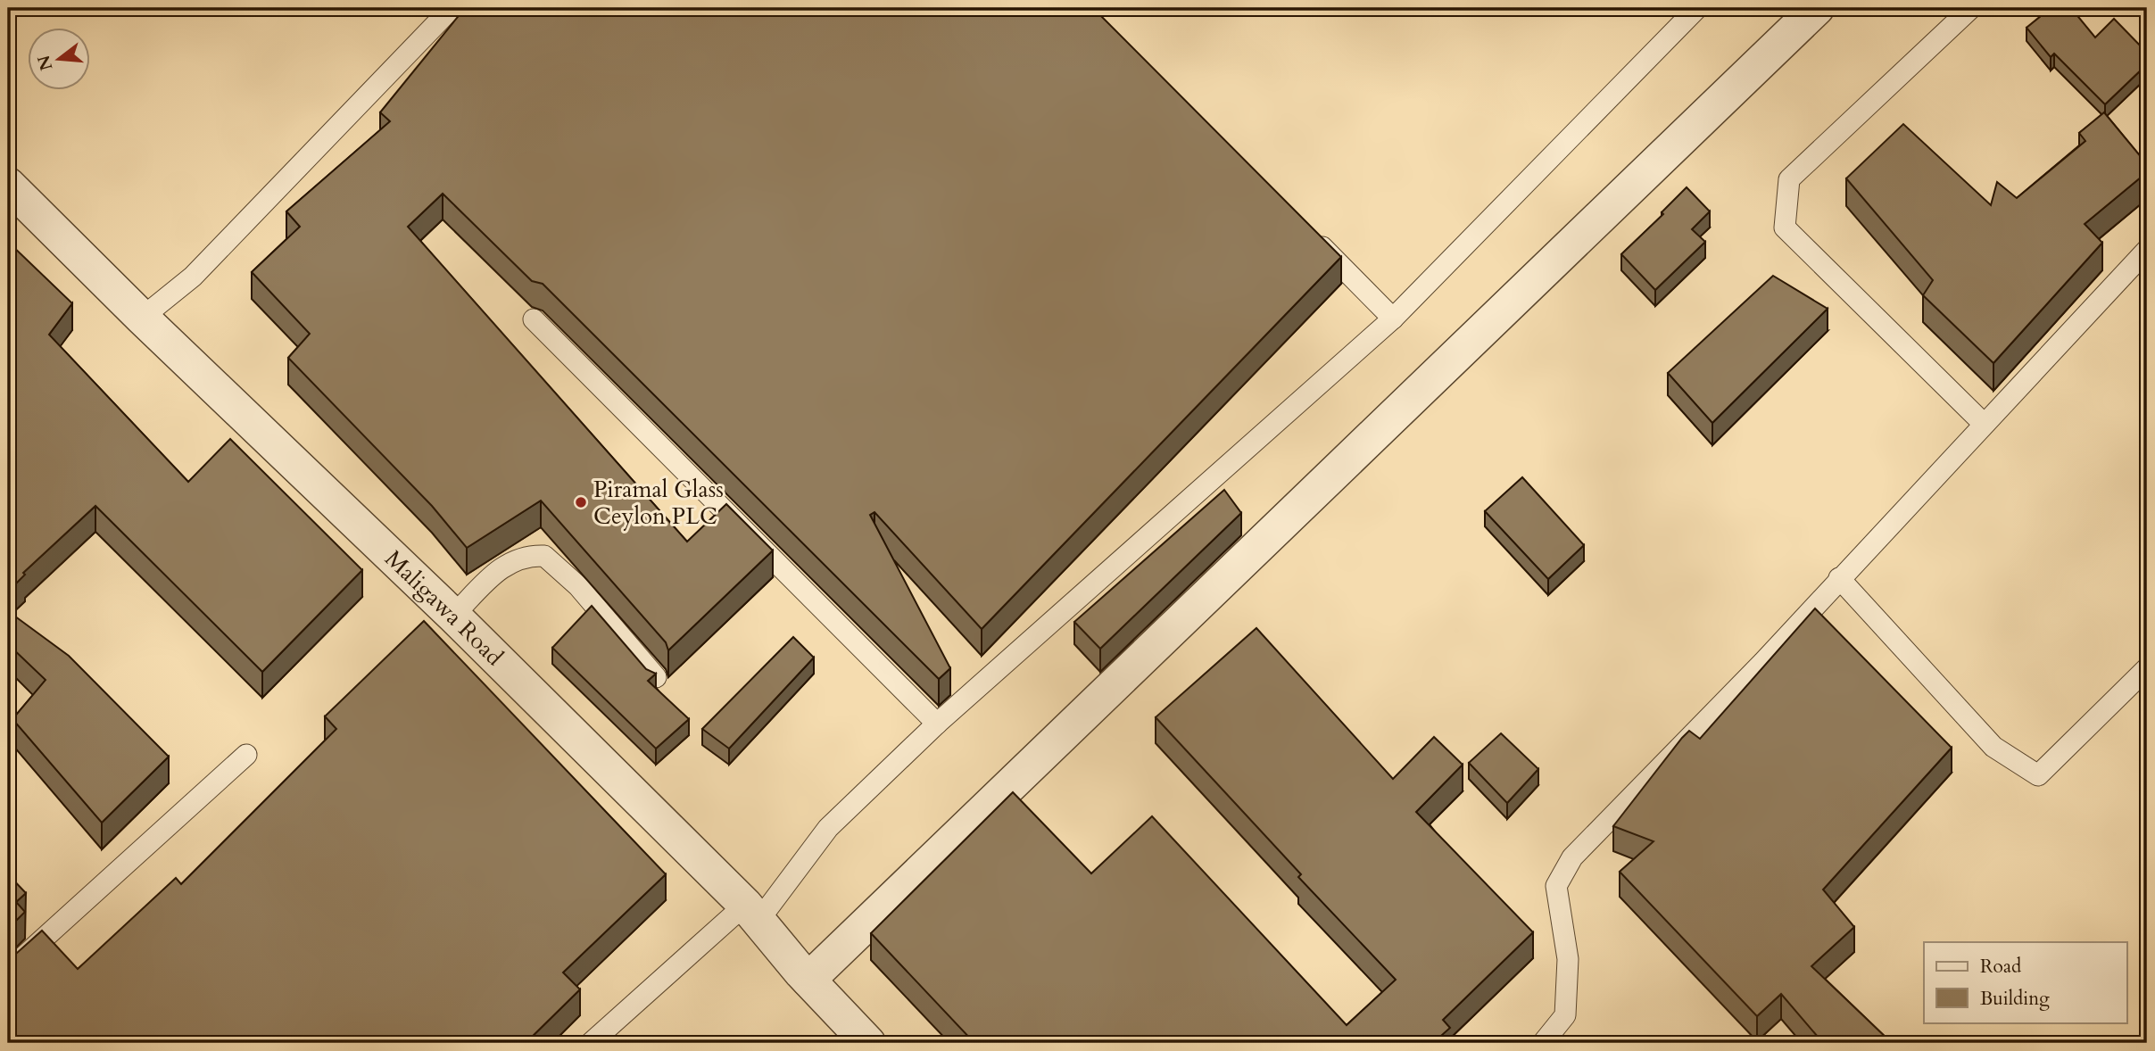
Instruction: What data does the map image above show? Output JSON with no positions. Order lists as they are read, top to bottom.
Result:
{
  "streets": {
    "street": ["Maligawa Road"]
  },
  "places": ["Piramal Glass Ceylon PLC"],
  "legend": ["Road", "Building"],
  "north": "left"
}
